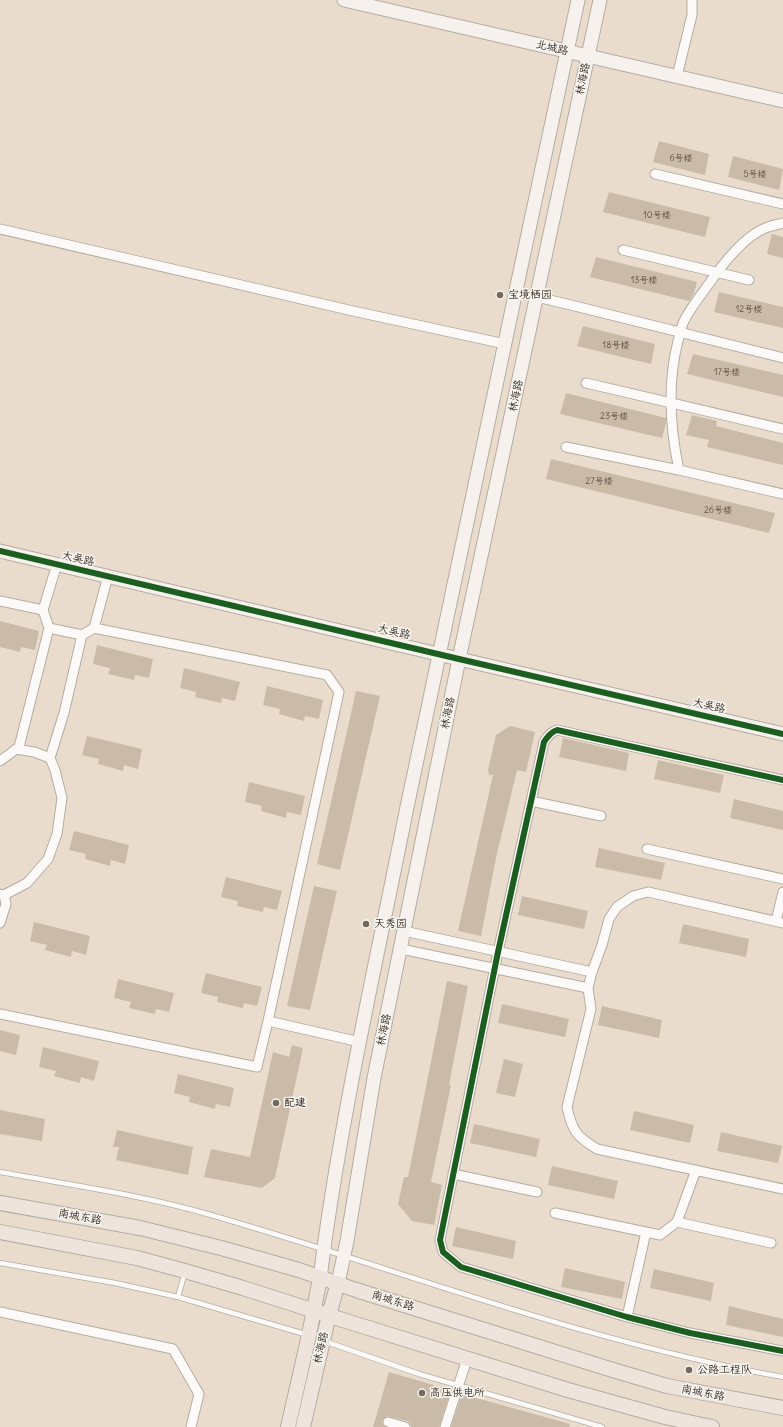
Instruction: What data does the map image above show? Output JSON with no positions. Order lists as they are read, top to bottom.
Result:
{
  "streets": {
    "main road": [
      "北城路",
      "林海路",
      "大吴路",
      "南城东路"
    ]
  },
  "crossings": [
    ["北城路", "林海路"],
    ["林海路", "大吴路"],
    ["林海路", "南城东路"]
  ],
  "places": [
    "宝境栖园",
    "天秀园",
    "配建",
    "公路工程队",
    "高压供电所"
  ],
  "house_numbers": [
    "6号楼",
    "5号楼",
    "10号楼",
    "13号楼",
    "12号楼",
    "18号楼",
    "17号楼",
    "23号楼",
    "27号楼",
    "26号楼"
  ]
}
